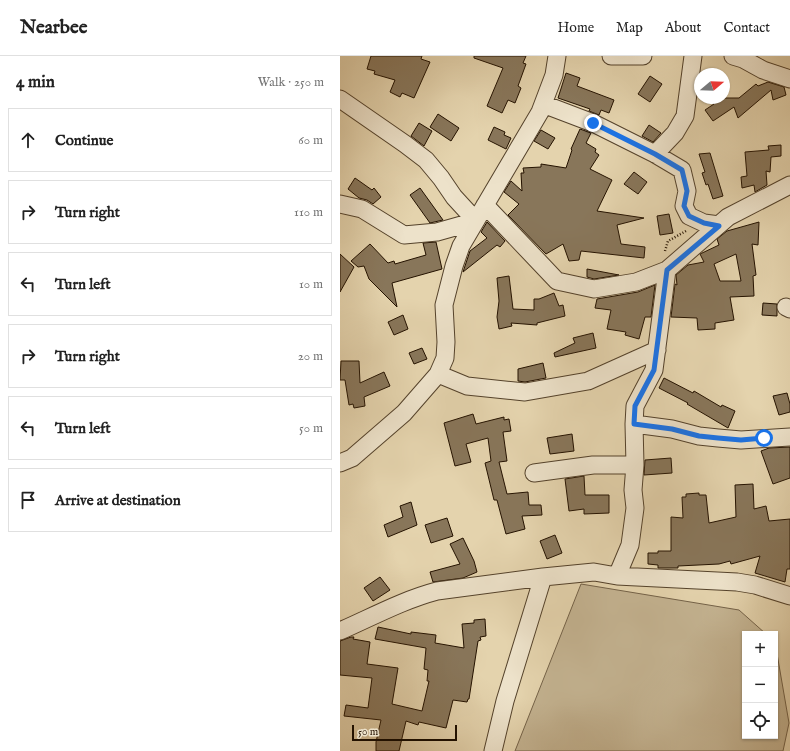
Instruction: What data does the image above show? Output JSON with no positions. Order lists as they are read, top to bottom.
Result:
{
  "scale_bar": "50 m",
  "north": "right",
  "page": {
    "header": "Nearbee",
    "nav": [
      "Home",
      "Map",
      "About",
      "Contact"
    ],
    "heading": ["4 min", "Walk · 250 m"],
    "list": [
      ["Continue", "60 m"],
      ["Turn right", "110 m"],
      ["Turn left", "10 m"],
      ["Turn right", "20 m"],
      ["Turn left", "50 m"],
      "Arrive at destination"
    ],
    "map_buttons": ["+", "−"],
    "scale": "50 m"
  }
}
